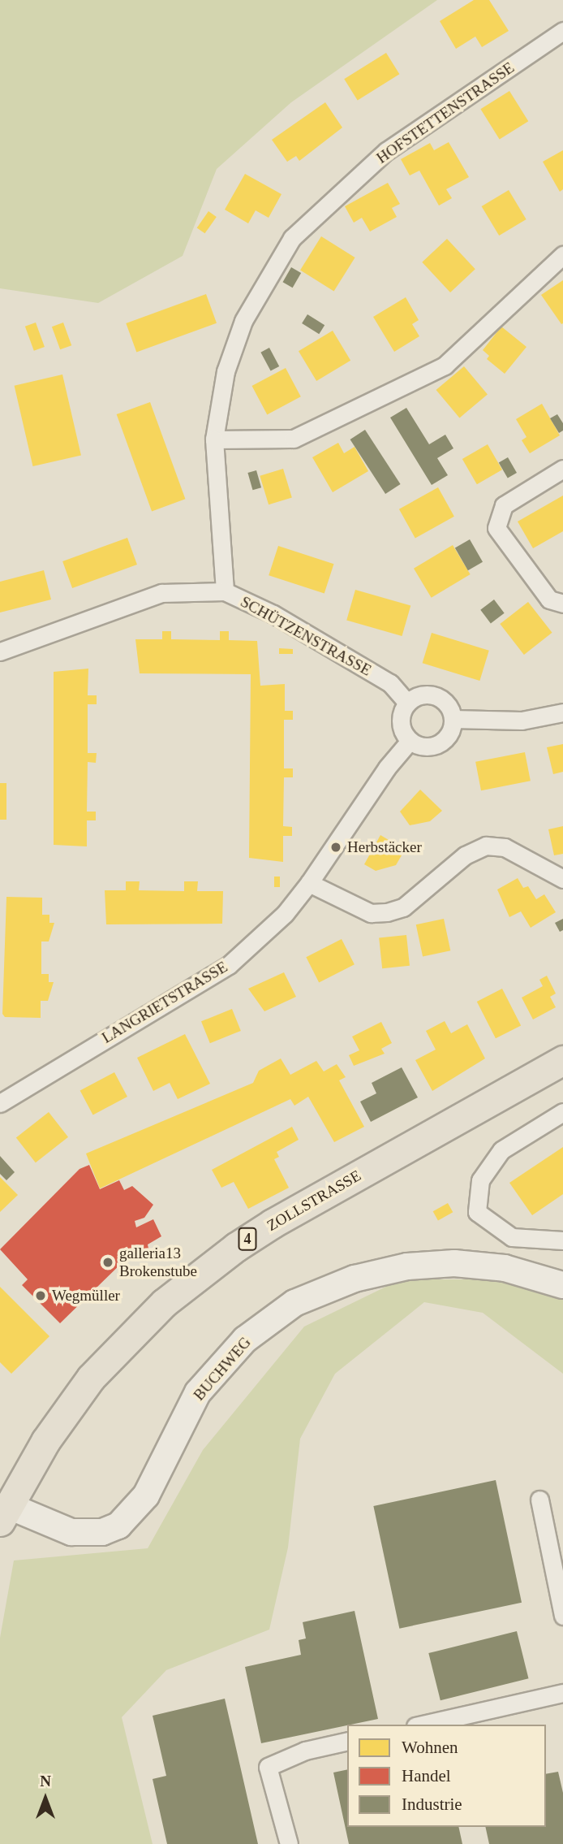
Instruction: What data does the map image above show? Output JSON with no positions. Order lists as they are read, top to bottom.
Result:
{
  "streets": {
    "main road": ["ZOLLSTRASSE", "4"],
    "street": [
      "HOFSTETTENSTRASSE",
      "SCHÜTZENSTRASSE",
      "LANGRIETSTRASSE",
      "BUCHWEG"
    ]
  },
  "crossings": [
    ["HOFSTETTENSTRASSE", "SCHÜTZENSTRASSE"],
    ["SCHÜTZENSTRASSE", "LANGRIETSTRASSE"],
    ["ZOLLSTRASSE", "BUCHWEG"]
  ],
  "places": ["Herbstäcker", "galleria13 Brokenstube", "Wegmüller"],
  "legend": ["Wohnen", "Handel", "Industrie"],
  "north": "top"
}
